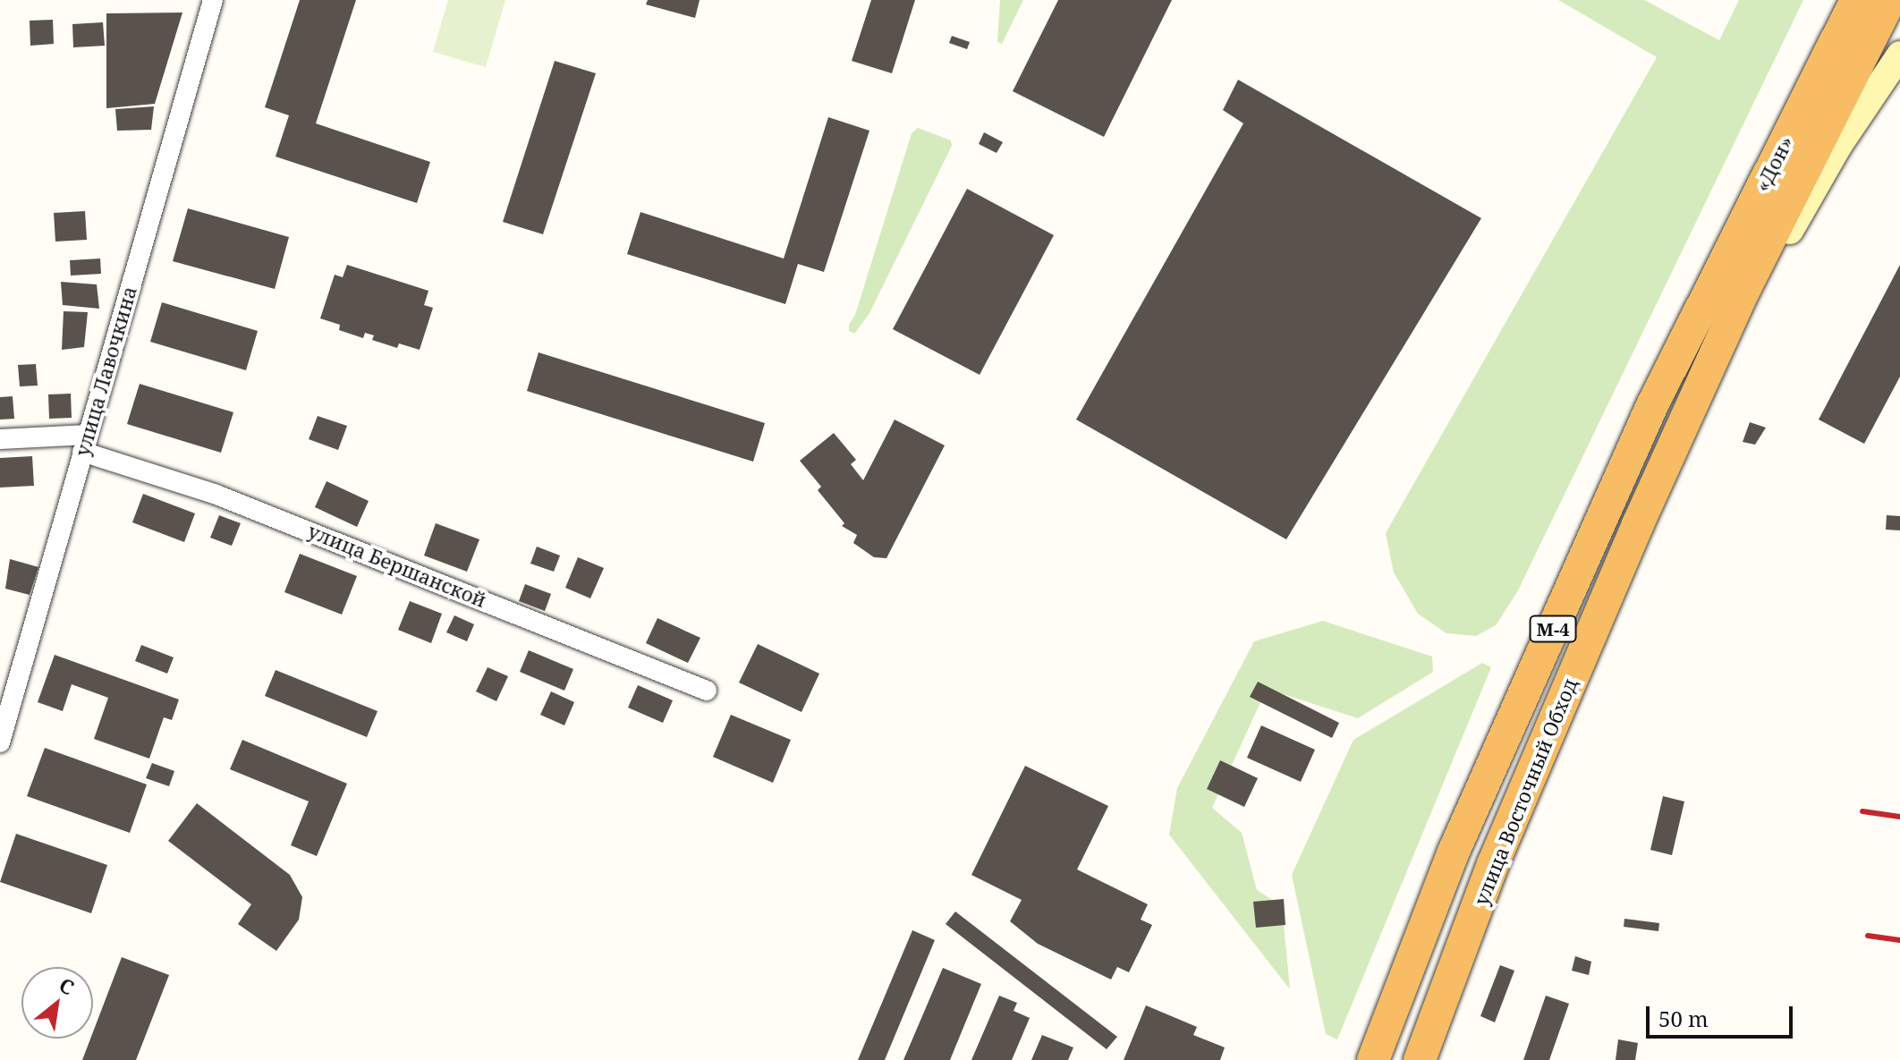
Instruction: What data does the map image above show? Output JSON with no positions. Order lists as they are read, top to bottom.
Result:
{
  "streets": {
    "highway": ["«Дон»", "М-4", "улица Восточный Обход"],
    "street": ["улица Лавочкина", "улица Бершанской"]
  },
  "crossings": [
    ["«Дон»", "улица Восточный Обход"],
    ["улица Лавочкина", "улица Бершанской"]
  ],
  "scale_bar": "50 m",
  "north": "top right"
}
